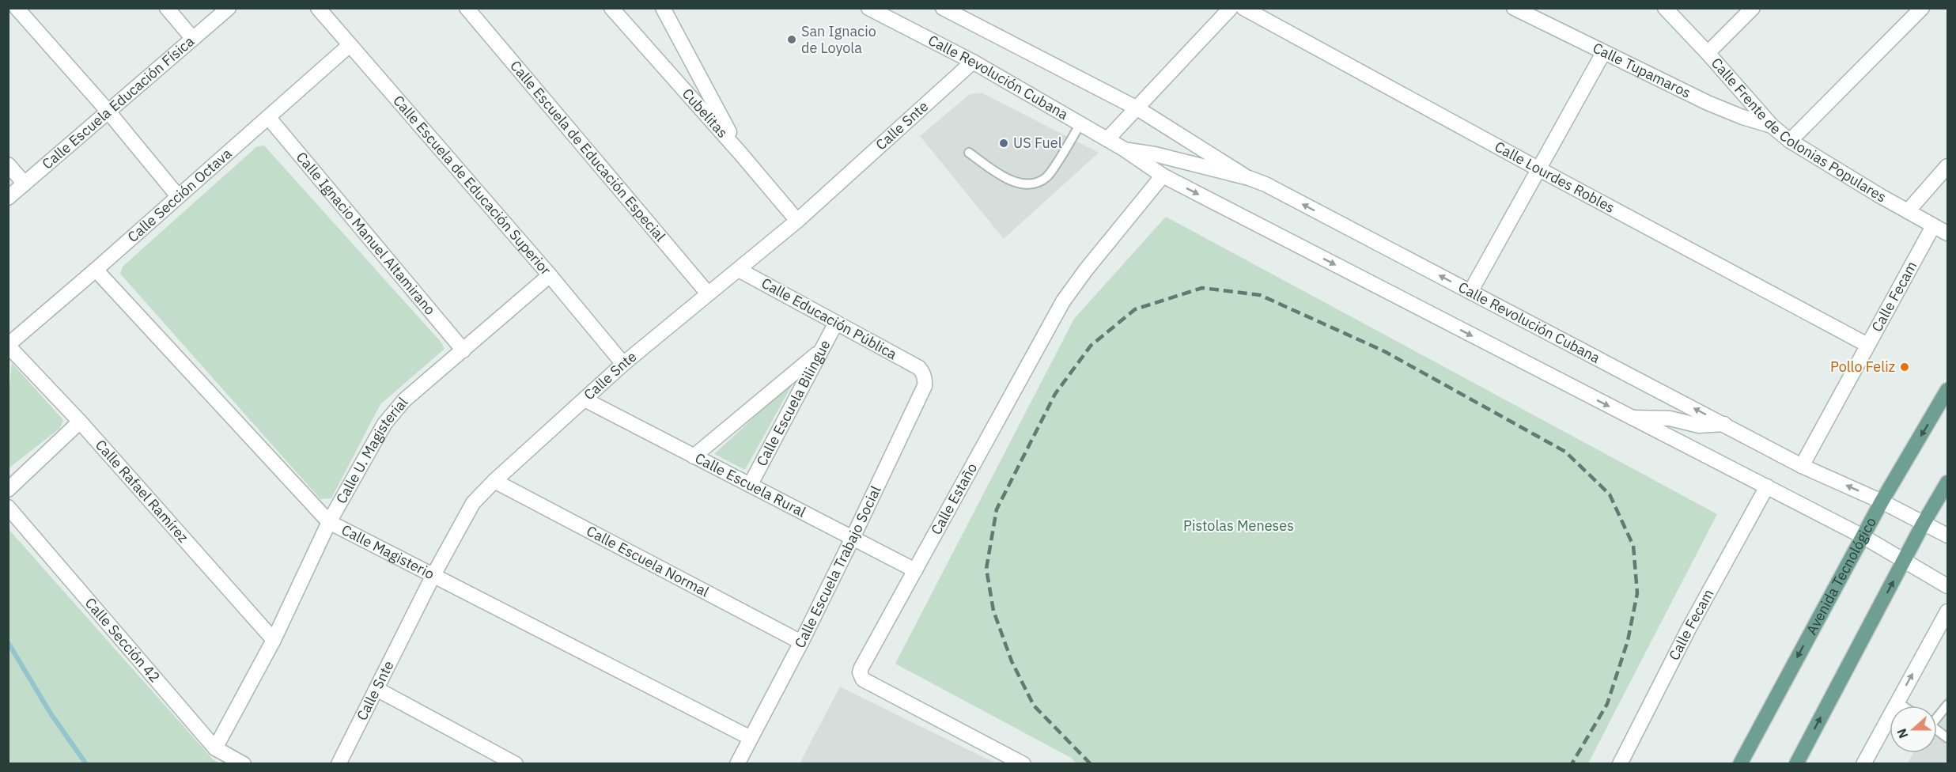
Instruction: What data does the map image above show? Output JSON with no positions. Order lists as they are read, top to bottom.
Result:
{
  "streets": {
    "main road": ["Avenida Tecnológico"],
    "street": [
      "Calle Tupamaros",
      "Calle Revolución Cubana",
      "Calle Escuela Educación Física",
      "Cubelitas",
      "Calle Snte",
      "Calle Frente de Colonias Populares",
      "Calle Escuela de Educación Especial",
      "Calle Lourdes Robles",
      "Calle Escuela de Educación Superior",
      "Calle Sección Octava",
      "Calle Ignacio Manuel Altamirano",
      "Calle Fecam",
      "Calle Educación Pública",
      "Calle Escuela Bilingue",
      "Calle U. Magisterial",
      "Calle Escuela Rural",
      "Calle Rafael Ramírez",
      "Calle Estaño",
      "Calle Magisterio",
      "Calle Escuela Normal",
      "Calle Escuela Trabajo Social",
      "Calle Sección 42"
    ]
  },
  "crossings": [
    ["Calle Tupamaros", "Calle Frente de Colonias Populares"],
    ["Calle Revolución Cubana", "Calle Snte"],
    ["Calle Revolución Cubana", "Calle Fecam"],
    ["Calle Revolución Cubana", "Calle Estaño"],
    ["Calle Revolución Cubana", "Avenida Tecnológico"],
    ["Cubelitas", "Calle Snte"],
    ["Calle Snte", "Calle Escuela de Educación Especial"],
    ["Calle Snte", "Calle Escuela de Educación Superior"],
    ["Calle Snte", "Calle Educación Pública"],
    ["Calle Snte", "Calle Escuela Rural"],
    ["Calle Snte", "Calle Magisterio"],
    ["Calle Snte", "Calle Escuela Normal"],
    ["Calle Frente de Colonias Populares", "Calle Fecam"],
    ["Calle Lourdes Robles", "Calle Fecam"],
    ["Calle Escuela de Educación Superior", "Calle Sección Octava"],
    ["Calle Escuela de Educación Superior", "Calle U. Magisterial"],
    ["Calle Sección Octava", "Calle Ignacio Manuel Altamirano"],
    ["Calle Sección Octava", "Calle Rafael Ramírez"],
    ["Calle Sección Octava", "Calle Magisterio"],
    ["Calle Ignacio Manuel Altamirano", "Calle U. Magisterial"],
    ["Calle Educación Pública", "Calle Escuela Bilingue"],
    ["Calle Educación Pública", "Calle Escuela Trabajo Social"],
    ["Calle Escuela Bilingue", "Calle Escuela Rural"],
    ["Calle U. Magisterial", "Calle Rafael Ramírez"],
    ["Calle U. Magisterial", "Calle Magisterio"],
    ["Calle U. Magisterial", "Calle Sección 42"],
    ["Calle Escuela Rural", "Calle Estaño"],
    ["Calle Escuela Rural", "Calle Escuela Trabajo Social"],
    ["Calle Magisterio", "Calle Escuela Trabajo Social"],
    ["Calle Escuela Normal", "Calle Escuela Trabajo Social"]
  ],
  "parks": ["Pistolas Meneses"],
  "places": ["San Ignacio de Loyola", "US Fuel", "Pollo Feliz"],
  "north": "left"
}
